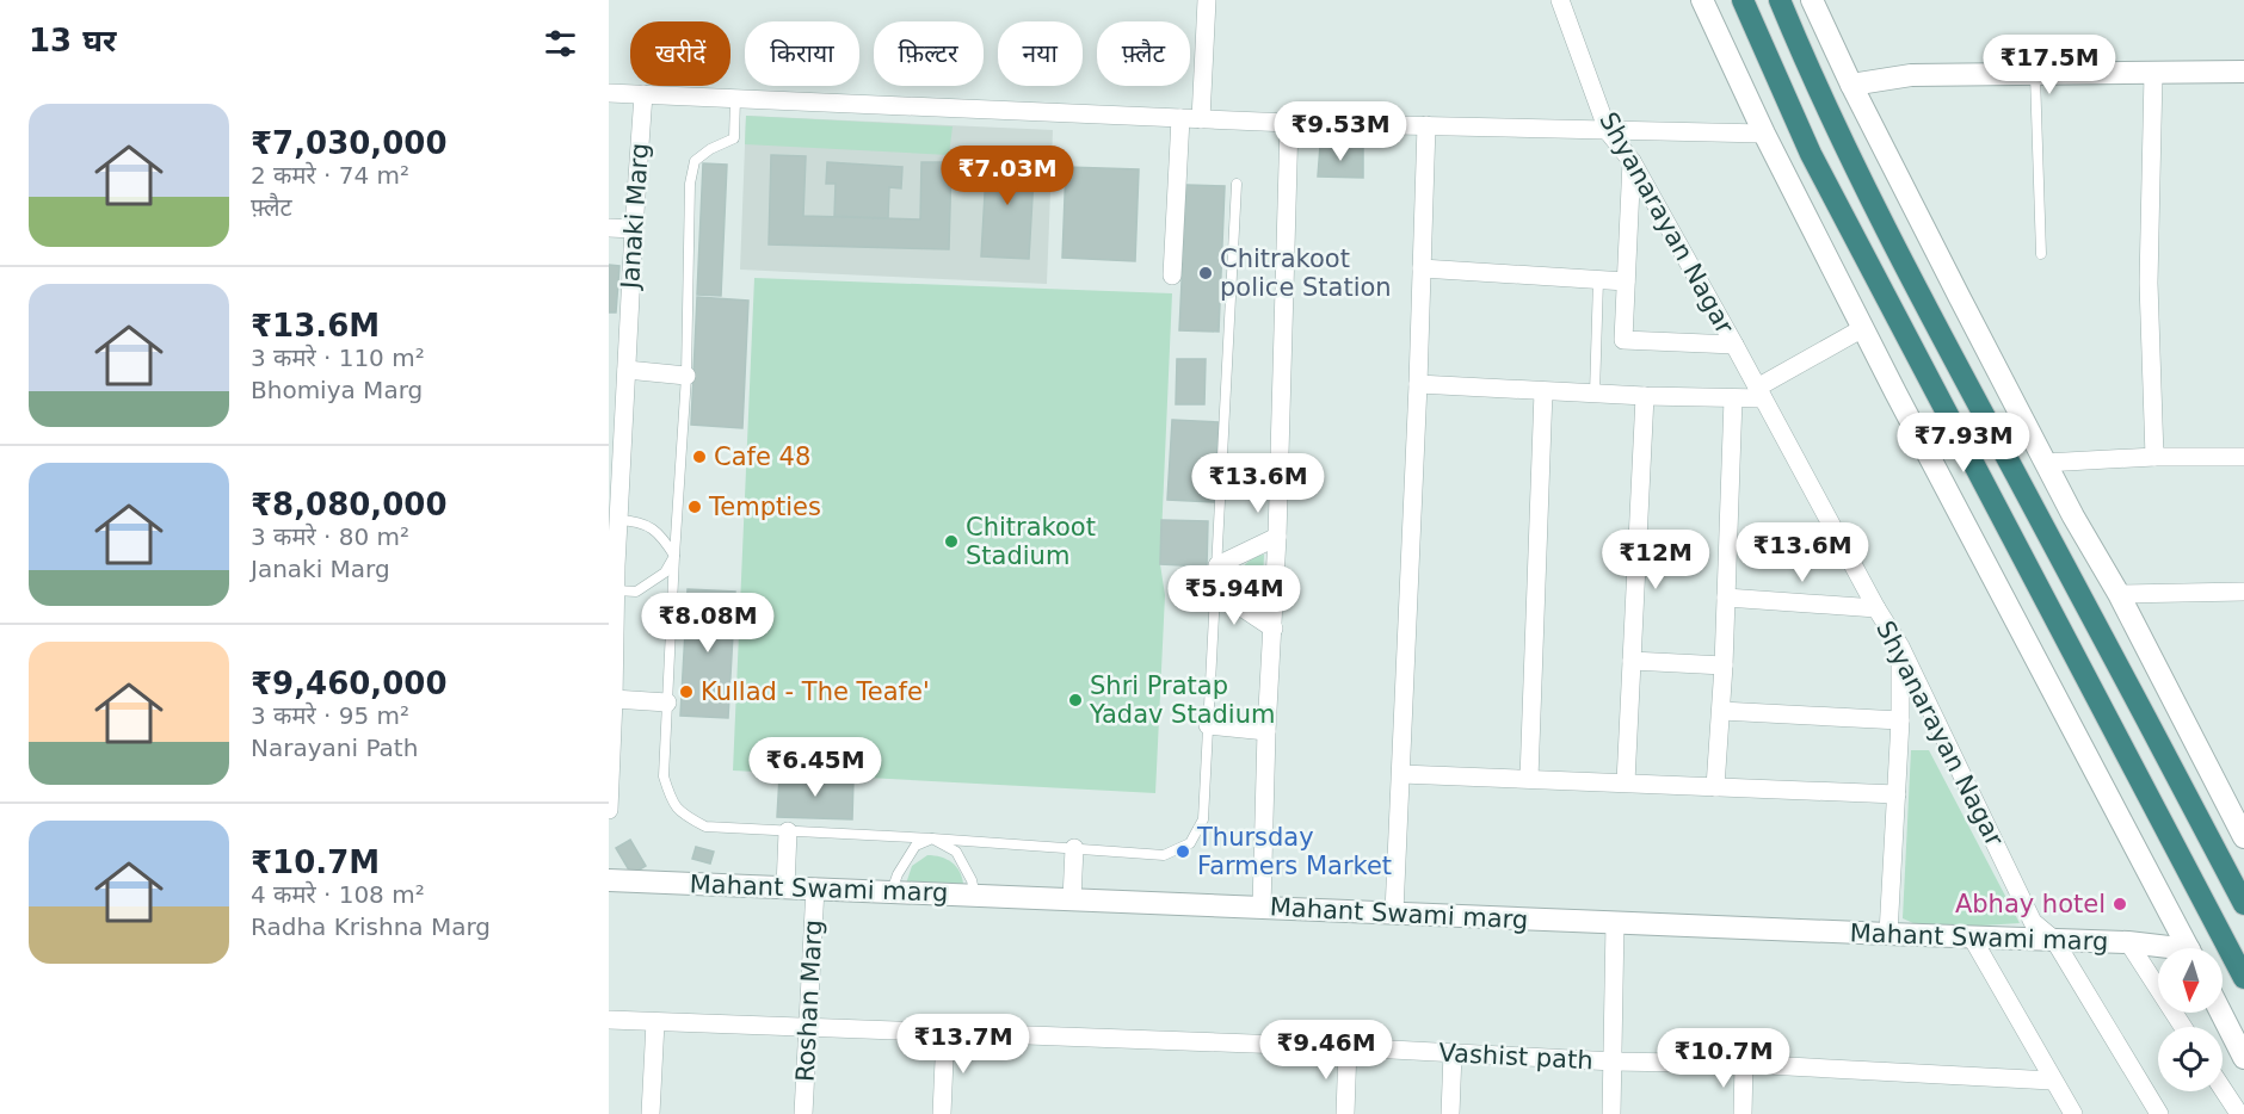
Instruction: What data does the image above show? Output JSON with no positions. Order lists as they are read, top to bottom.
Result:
{
  "streets": {
    "street": [
      "Janaki Marg",
      "Shyanarayan Nagar",
      "Mahant Swami marg",
      "Roshan Marg",
      "Vashist path"
    ]
  },
  "crossings": [
    ["Shyanarayan Nagar", "Mahant Swami marg"],
    ["Mahant Swami marg", "Roshan Marg"],
    ["Roshan Marg", "Vashist path"]
  ],
  "places": [
    "Chitrakoot police Station",
    "Cafe 48",
    "Tempties",
    "Chitrakoot Stadium",
    "Kullad - The Teafe'",
    "Shri Pratap Yadav Stadium",
    "Thursday Farmers Market",
    "Abhay hotel"
  ],
  "north": "bottom",
  "page": {
    "heading": "13 घर",
    "chip": [
      "खरीदें",
      "किराया",
      "फ़िल्टर",
      "नया",
      "फ़्लैट"
    ],
    "price": [
      "₹17.5M",
      "₹9.53M",
      "₹7.03M",
      "₹7.93M",
      "₹13.6M",
      "₹13.6M",
      "₹12M",
      "₹5.94M",
      "₹8.08M",
      "₹6.45M",
      "₹13.7M",
      "₹9.46M",
      "₹10.7M"
    ],
    "list": [
      {
        "name": "₹7,030,000",
        "note": "2 कमरे · 74 m² · फ़्लैट"
      },
      {
        "name": "₹13.6M",
        "note": "3 कमरे · 110 m² · Bhomiya Marg"
      },
      {
        "name": "₹8,080,000",
        "note": "3 कमरे · 80 m² · Janaki Marg"
      },
      {
        "name": "₹9,460,000",
        "note": "3 कमरे · 95 m² · Narayani Path"
      },
      {
        "name": "₹10.7M",
        "note": "4 कमरे · 108 m² · Radha Krishna Marg"
      }
    ]
  }
}
